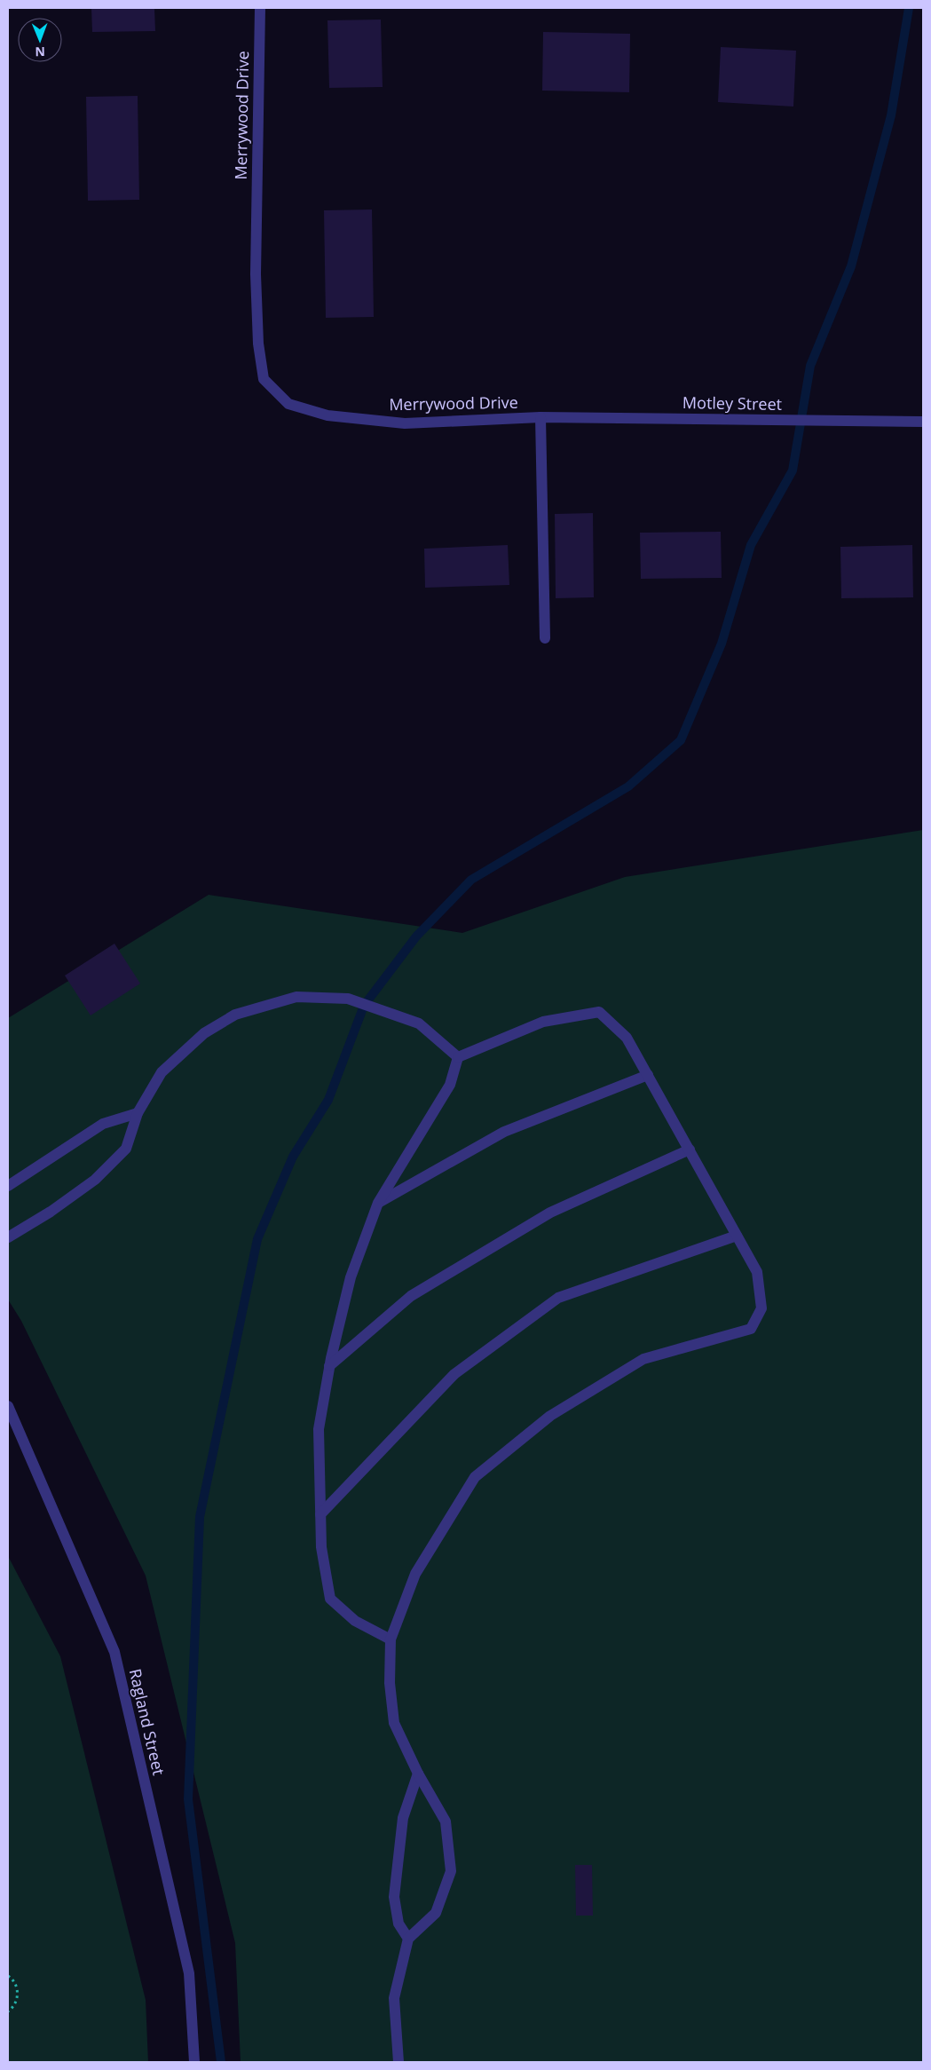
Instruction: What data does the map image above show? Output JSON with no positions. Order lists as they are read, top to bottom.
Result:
{
  "streets": {
    "street": ["Merrywood Drive", "Motley Street", "Ragland Street"]
  },
  "crossings": [
    ["Merrywood Drive", "Motley Street"]
  ],
  "north": "bottom"
}
